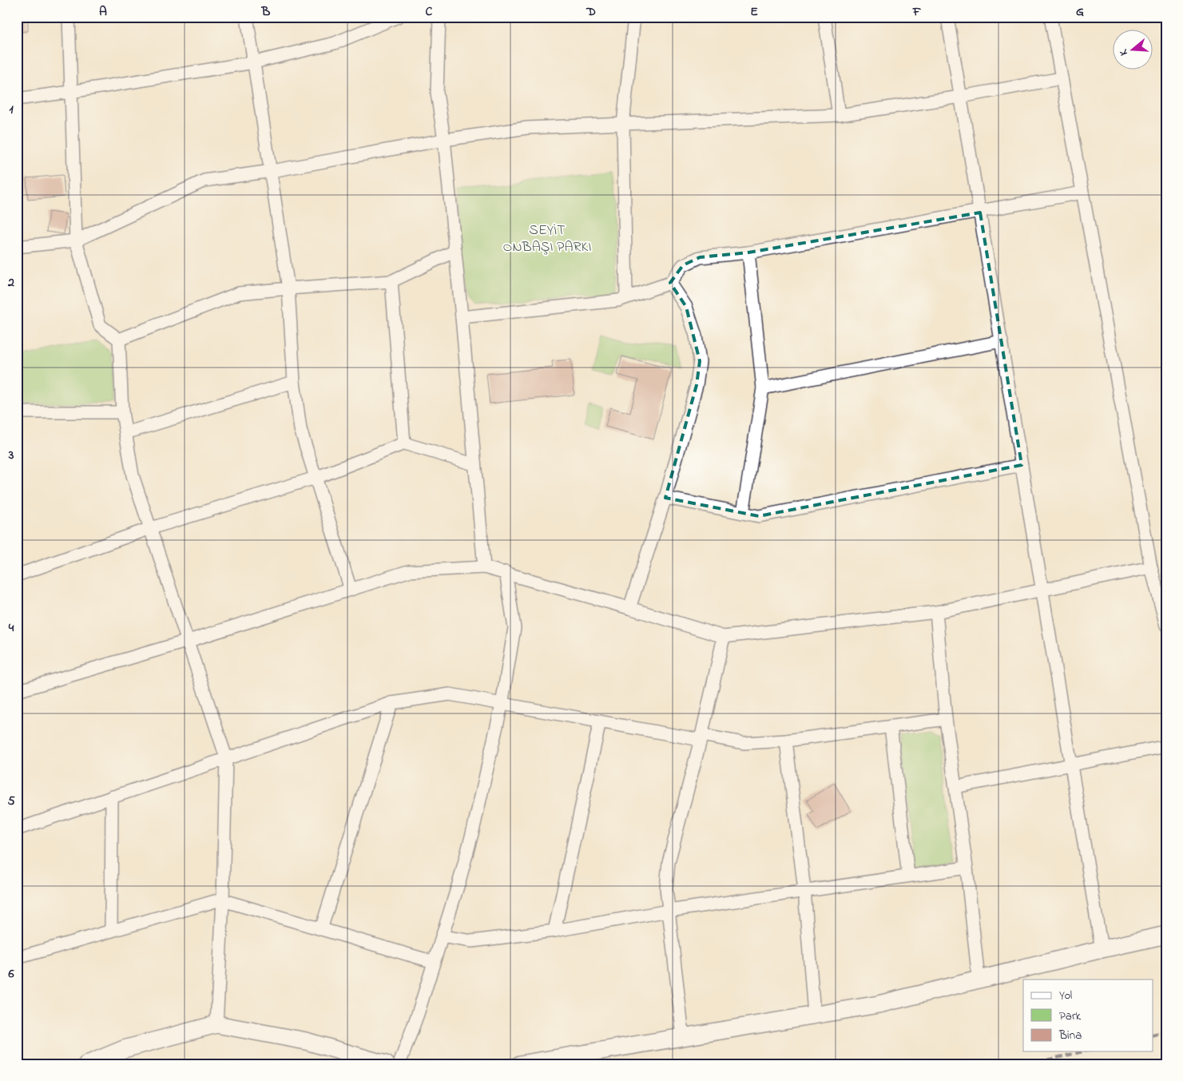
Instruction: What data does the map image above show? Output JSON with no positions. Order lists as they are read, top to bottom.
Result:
{
  "parks": ["SEYİT ONBAŞI PARKI"],
  "legend": ["Yol", "Park", "Bina"],
  "north": "left",
  "grid": {
    "columns": [
      "A",
      "B",
      "C",
      "D",
      "E",
      "F",
      "G"
    ],
    "rows": [
      "1",
      "2",
      "3",
      "4",
      "5",
      "6"
    ]
  }
}
